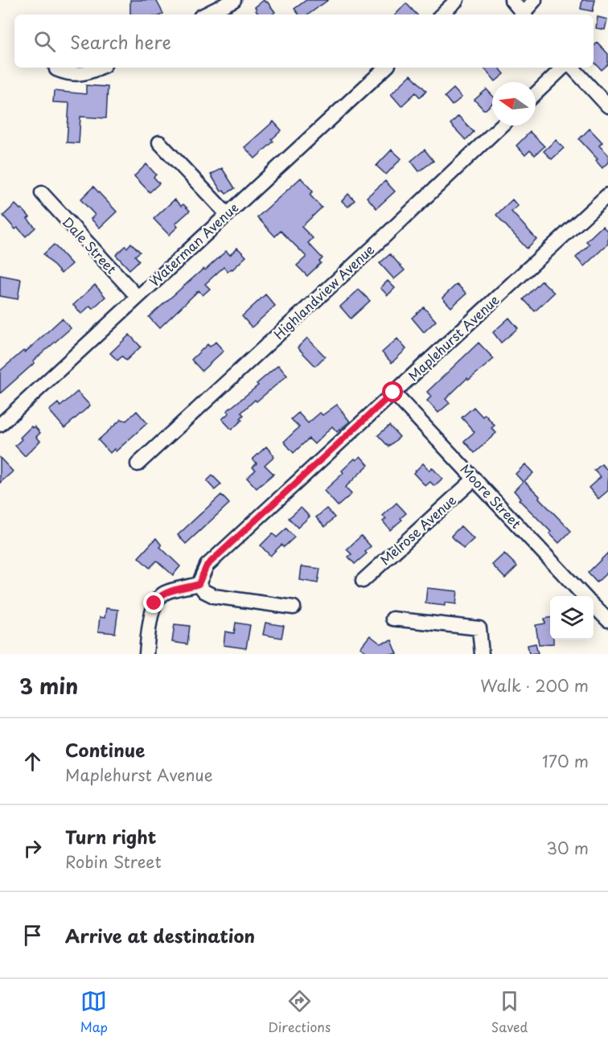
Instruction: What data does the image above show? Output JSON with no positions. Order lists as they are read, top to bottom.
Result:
{
  "streets": {
    "street": [
      "Waterman Avenue",
      "Dale Street",
      "Highlandview Avenue",
      "Maplehurst Avenue",
      "Moore Street",
      "Melrose Avenue"
    ]
  },
  "crossings": [
    ["Waterman Avenue", "Dale Street"],
    ["Maplehurst Avenue", "Moore Street"],
    ["Moore Street", "Melrose Avenue"]
  ],
  "north": "left",
  "page": {
    "search": "Search here",
    "heading": ["3 min", "Walk · 200 m"],
    "list": [
      ["Continue", "Maplehurst Avenue", "170 m"],
      ["Turn right", "Robin Street", "30 m"],
      "Arrive at destination"
    ],
    "nav": ["Map", "Directions", "Saved"]
  }
}
